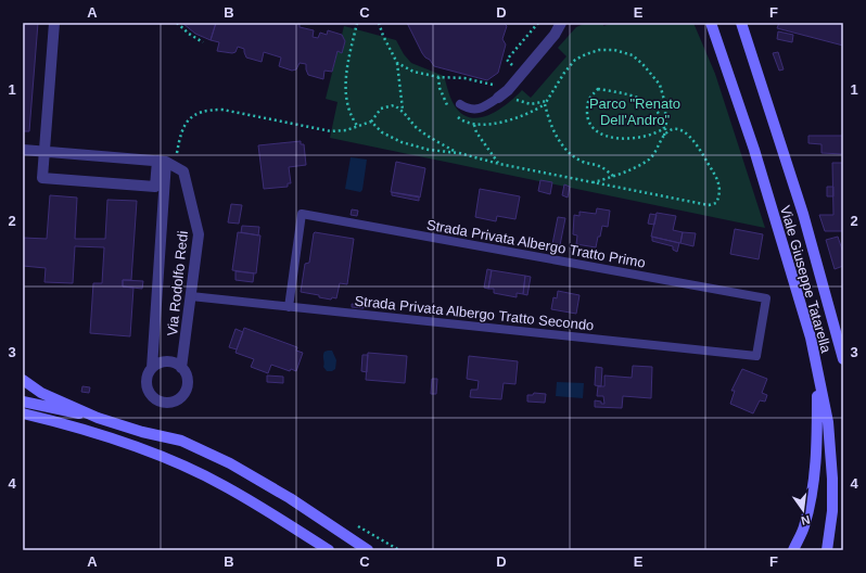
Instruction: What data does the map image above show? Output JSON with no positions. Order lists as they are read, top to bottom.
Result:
{
  "streets": {
    "main road": ["Viale Giuseppe Tatarella"],
    "street": ["Via Rodolfo Redi"],
    "lane": ["Strada Privata Albergo Tratto Primo", "Strada Privata Albergo Tratto Secondo"]
  },
  "crossings": [
    ["Strada Privata Albergo Tratto Primo", "Strada Privata Albergo Tratto Secondo"],
    ["Via Rodolfo Redi", "Strada Privata Albergo Tratto Secondo"]
  ],
  "parks": ["Parco \"Renato Dell'Andro\""],
  "north": "bottom",
  "grid": {
    "columns": [
      "A",
      "B",
      "C",
      "D",
      "E",
      "F"
    ],
    "rows": [
      "1",
      "2",
      "3",
      "4"
    ]
  }
}
